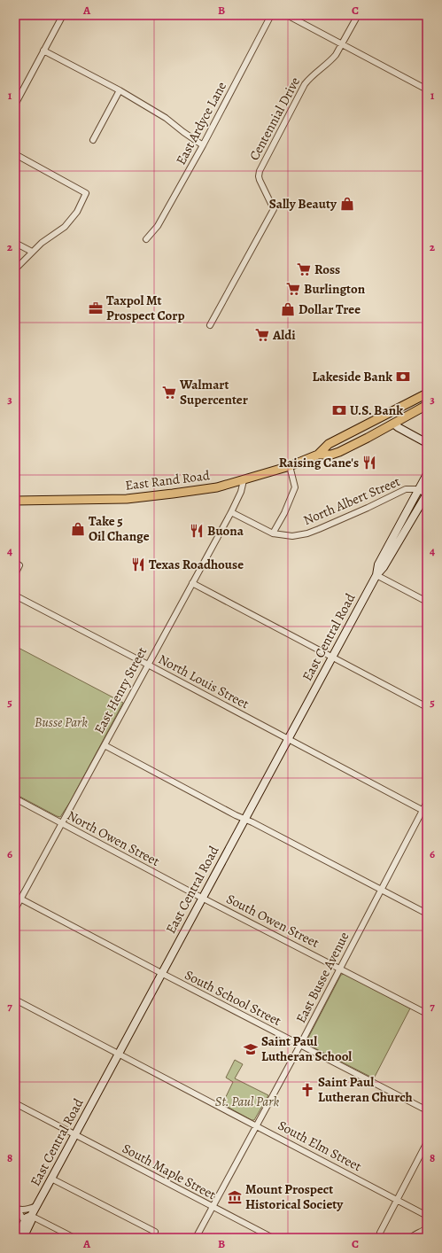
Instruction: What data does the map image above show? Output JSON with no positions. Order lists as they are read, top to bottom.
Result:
{
  "streets": {
    "main road": ["East Rand Road", "East Central Road"],
    "street": [
      "Centennial Drive",
      "East Ardyce Lane",
      "North Albert Street",
      "North Louis Street",
      "East Henry Street",
      "North Owen Street",
      "South Owen Street",
      "East Busse Avenue",
      "South School Street",
      "South Elm Street",
      "South Maple Street"
    ]
  },
  "crossings": [
    ["East Rand Road", "East Henry Street"],
    ["North Albert Street", "East Central Road"],
    ["North Albert Street", "East Henry Street"],
    ["East Central Road", "North Louis Street"],
    ["East Central Road", "North Owen Street"],
    ["East Central Road", "South Owen Street"],
    ["East Central Road", "South School Street"],
    ["East Central Road", "South Elm Street"],
    ["East Central Road", "South Maple Street"],
    ["North Louis Street", "East Henry Street"],
    ["North Louis Street", "East Busse Avenue"],
    ["East Henry Street", "North Owen Street"],
    ["East Henry Street", "South School Street"],
    ["North Owen Street", "South Owen Street"],
    ["South Owen Street", "East Busse Avenue"],
    ["East Busse Avenue", "South School Street"],
    ["East Busse Avenue", "South Elm Street"],
    ["East Busse Avenue", "South Maple Street"]
  ],
  "parks": ["Busse Park", "St. Paul Park"],
  "places": {
    "shop": ["Sally Beauty", "Dollar Tree", "Take 5 Oil Change"],
    "supermarket": [
      "Ross",
      "Burlington",
      "Aldi",
      "Walmart Supercenter"
    ],
    "office": ["Taxpol Mt Prospect Corp"],
    "bank": ["Lakeside Bank", "U.S. Bank"],
    "restaurant": ["Raising Cane's", "Buona", "Texas Roadhouse"],
    "school or university": ["Saint Paul Lutheran School"],
    "church": ["Saint Paul Lutheran Church"],
    "museum": ["Mount Prospect Historical Society"]
  },
  "grid": {
    "columns": ["A", "B", "C"],
    "rows": [
      "1",
      "2",
      "3",
      "4",
      "5",
      "6",
      "7",
      "8"
    ]
  }
}
